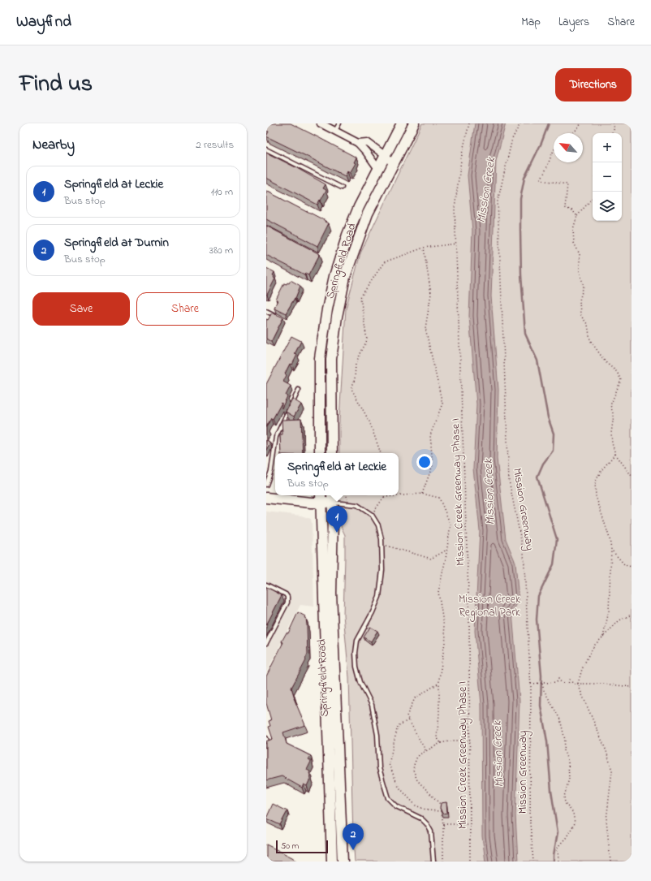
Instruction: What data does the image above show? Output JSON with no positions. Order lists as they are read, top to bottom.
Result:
{
  "streets": {
    "main road": ["Springfield Road"],
    "path": ["Mission Creek Greenway Phase I", "Mission Greenway"]
  },
  "water": ["Mission Creek"],
  "parks": ["Mission Creek Regional Park"],
  "scale_bar": "50 m",
  "north": "top left",
  "page": {
    "header": "Wayfind",
    "nav": ["Map", "Layers", "Share"],
    "title": "Find us",
    "buttons": [
      "Directions",
      ["Save", "Share"]
    ],
    "heading": ["Nearby", "2 results"],
    "map_buttons": ["+", "−"],
    "list": [
      {
        "mark": "1",
        "name": "Springfield at Leckie",
        "note": "Bus stop",
        "value": "110 m"
      },
      {
        "mark": "2",
        "name": "Springfield at Durnin",
        "note": "Bus stop",
        "value": "380 m"
      }
    ],
    "popup": ["Springfield at Leckie", "Bus stop"],
    "pins": ["1", "2"],
    "scale": "50 m"
  }
}
